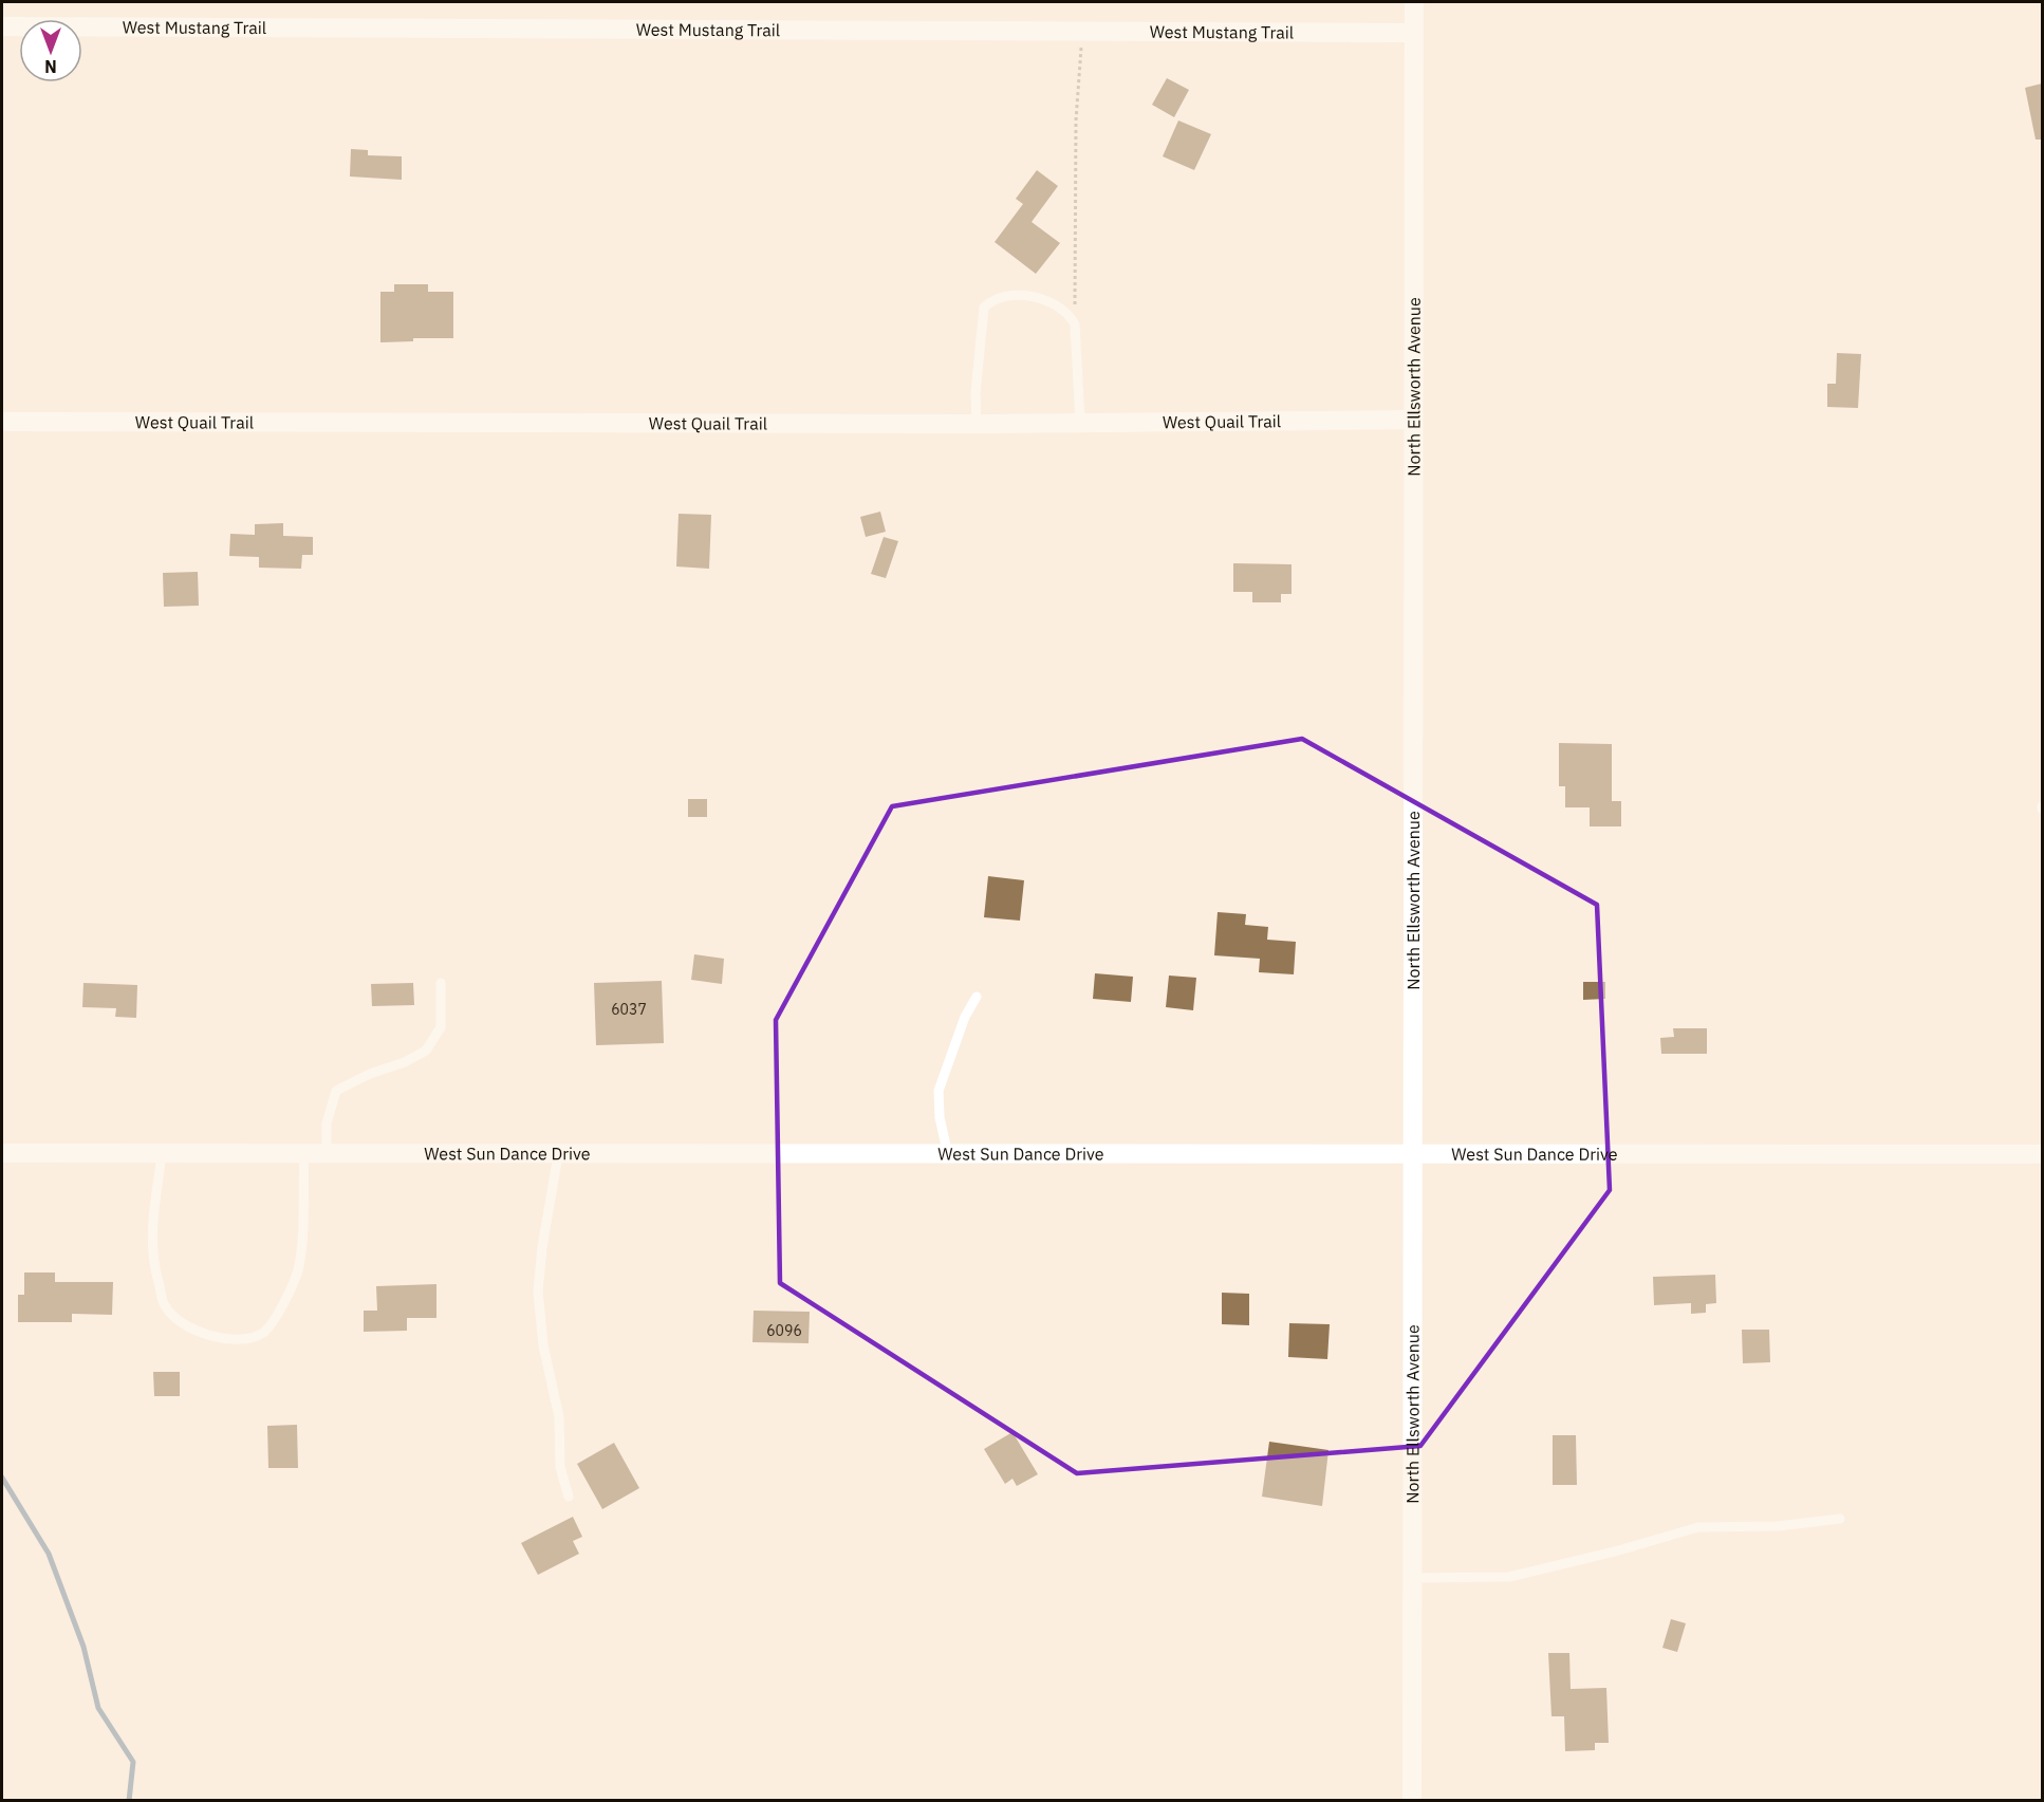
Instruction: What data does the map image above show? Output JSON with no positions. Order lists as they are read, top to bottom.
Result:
{
  "streets": {
    "street": [
      "West Mustang Trail",
      "North Ellsworth Avenue",
      "West Quail Trail",
      "West Sun Dance Drive"
    ]
  },
  "crossings": [
    ["West Mustang Trail", "North Ellsworth Avenue"],
    ["North Ellsworth Avenue", "West Quail Trail"],
    ["North Ellsworth Avenue", "West Sun Dance Drive"]
  ],
  "house_numbers": ["6037", "6096"],
  "north": "bottom"
}
